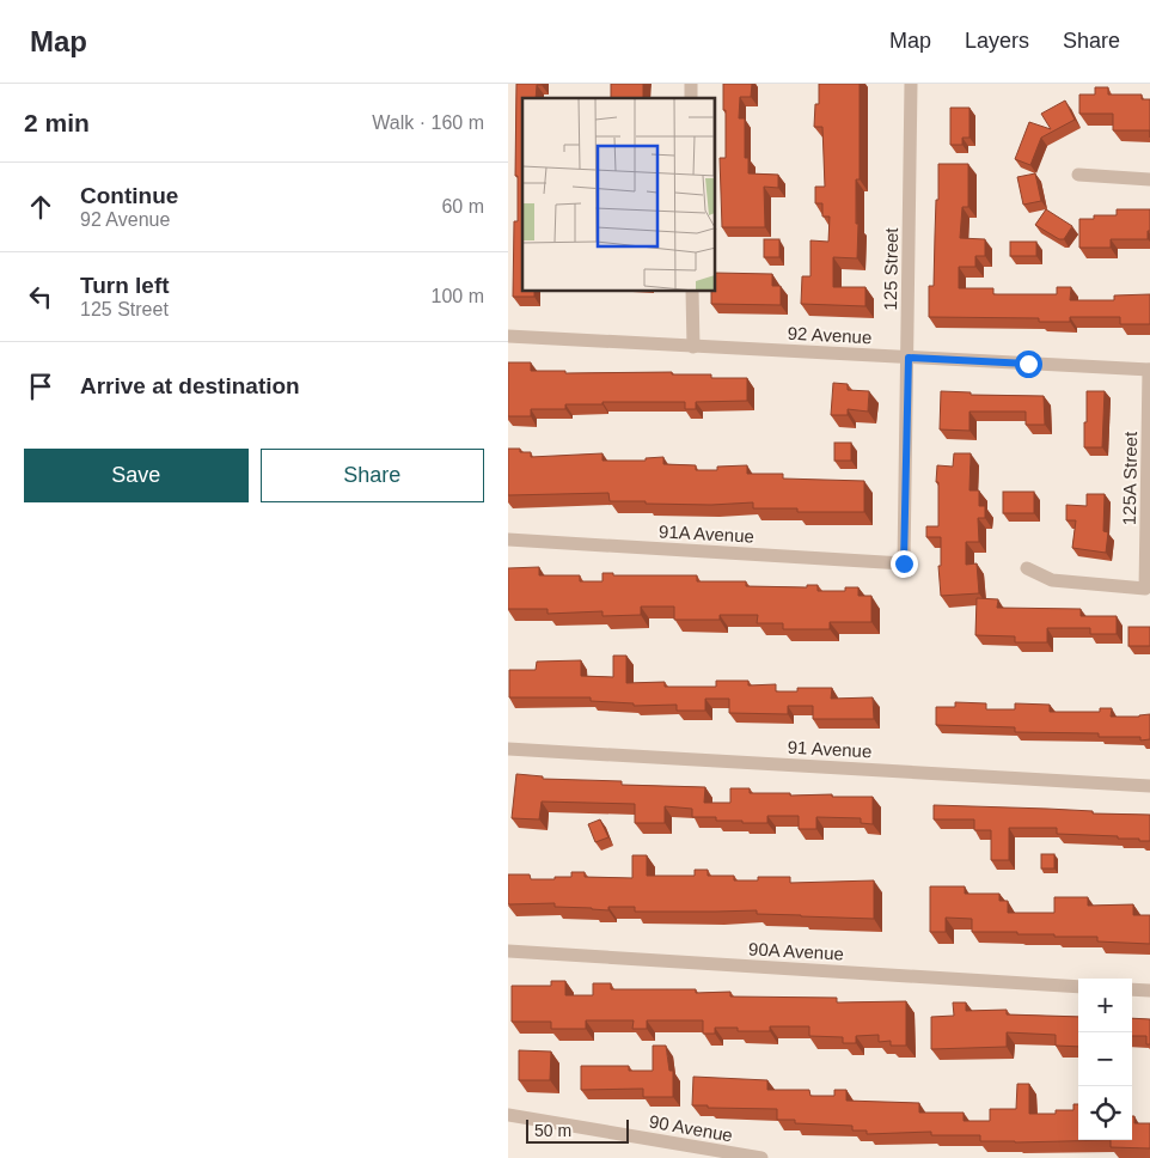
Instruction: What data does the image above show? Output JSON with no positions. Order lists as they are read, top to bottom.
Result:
{
  "streets": {
    "street": [
      "125 Street",
      "92 Avenue",
      "125A Street",
      "91A Avenue",
      "91 Avenue",
      "90A Avenue",
      "90 Avenue"
    ]
  },
  "crossings": [
    ["125 Street", "92 Avenue"],
    ["125 Street", "91A Avenue"],
    ["92 Avenue", "125A Street"]
  ],
  "scale_bar": "50 m",
  "page": {
    "header": "Map",
    "nav": ["Map", "Layers", "Share"],
    "heading": ["2 min", "Walk · 160 m"],
    "list": [
      ["Continue", "92 Avenue", "60 m"],
      ["Turn left", "125 Street", "100 m"],
      "Arrive at destination"
    ],
    "buttons": ["Save", "Share"],
    "map_buttons": ["+", "−"],
    "scale": "50 m"
  }
}
